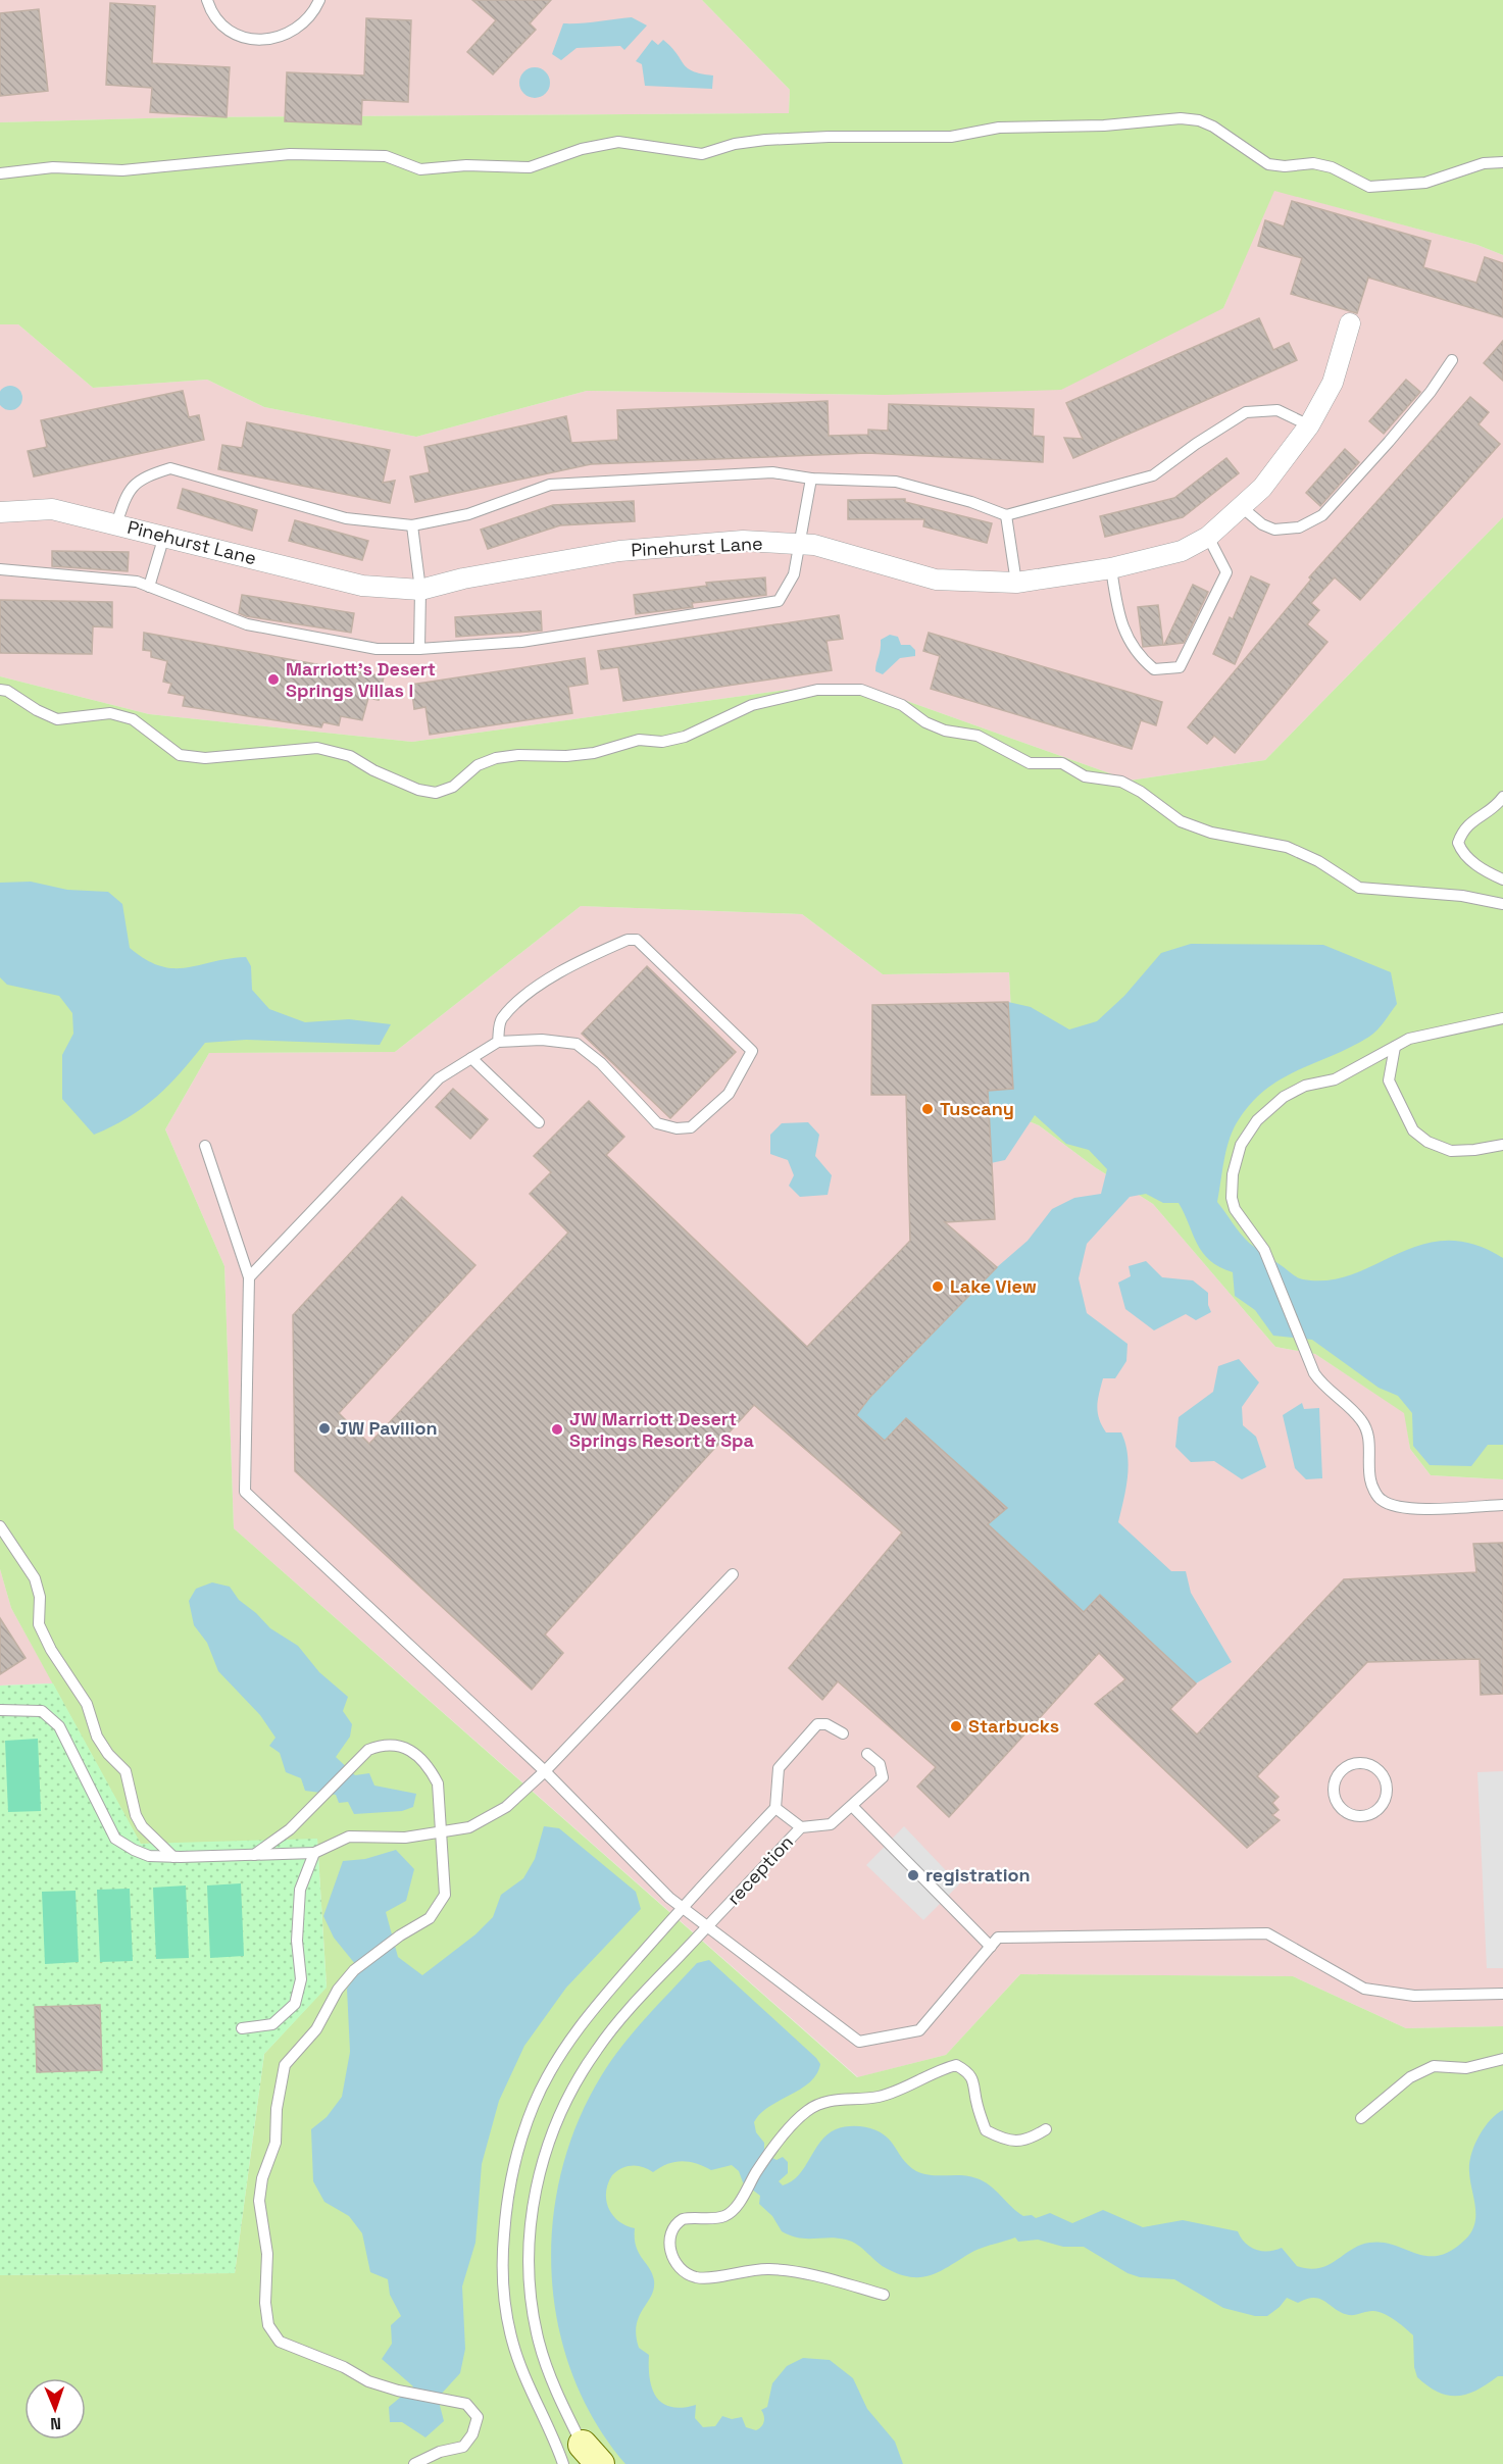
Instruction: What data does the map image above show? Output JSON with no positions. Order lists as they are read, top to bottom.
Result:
{
  "streets": {
    "street": ["Pinehurst Lane"],
    "lane": ["reception"]
  },
  "places": [
    "Marriott's Desert Springs Villas I",
    "Tuscany",
    "Lake View",
    "JW Pavilion",
    "JW Marriott Desert Springs Resort & Spa",
    "Starbucks",
    "registration"
  ],
  "north": "bottom"
}
